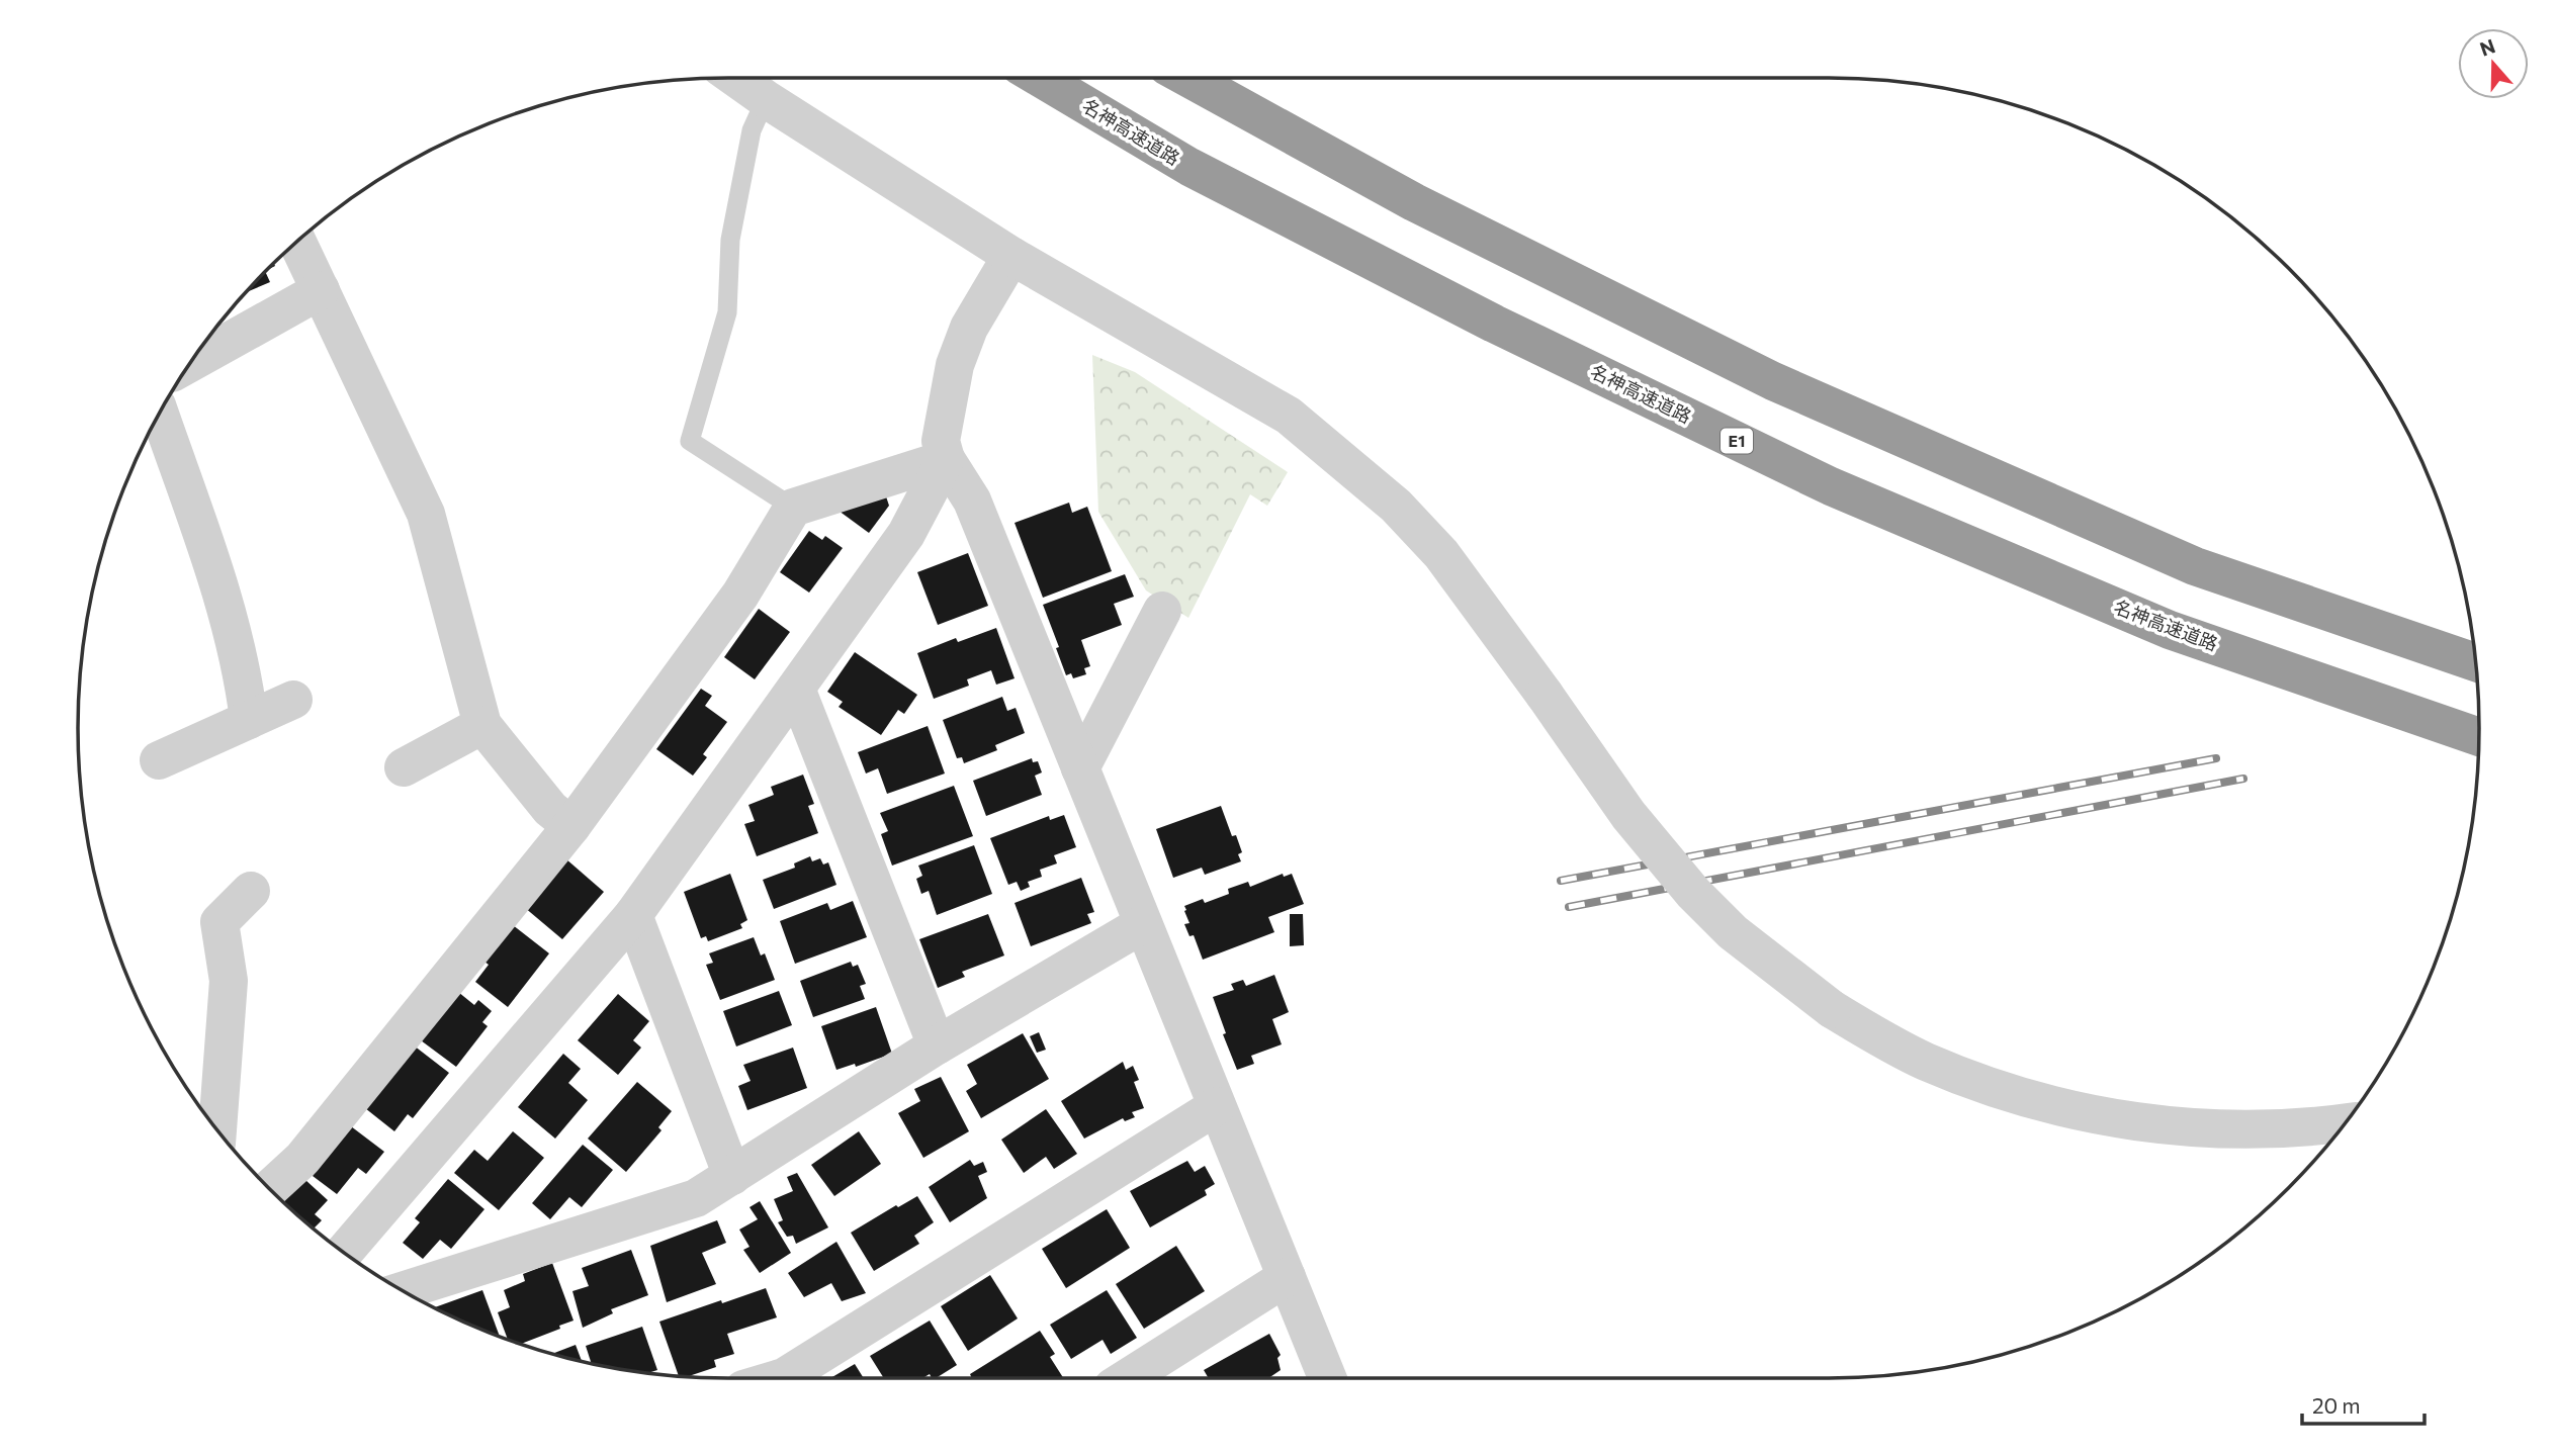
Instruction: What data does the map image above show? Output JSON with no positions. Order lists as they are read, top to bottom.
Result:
{
  "streets": {
    "highway": ["名神高速道路", "E1"]
  },
  "scale_bar": "20 m",
  "north": "top"
}
